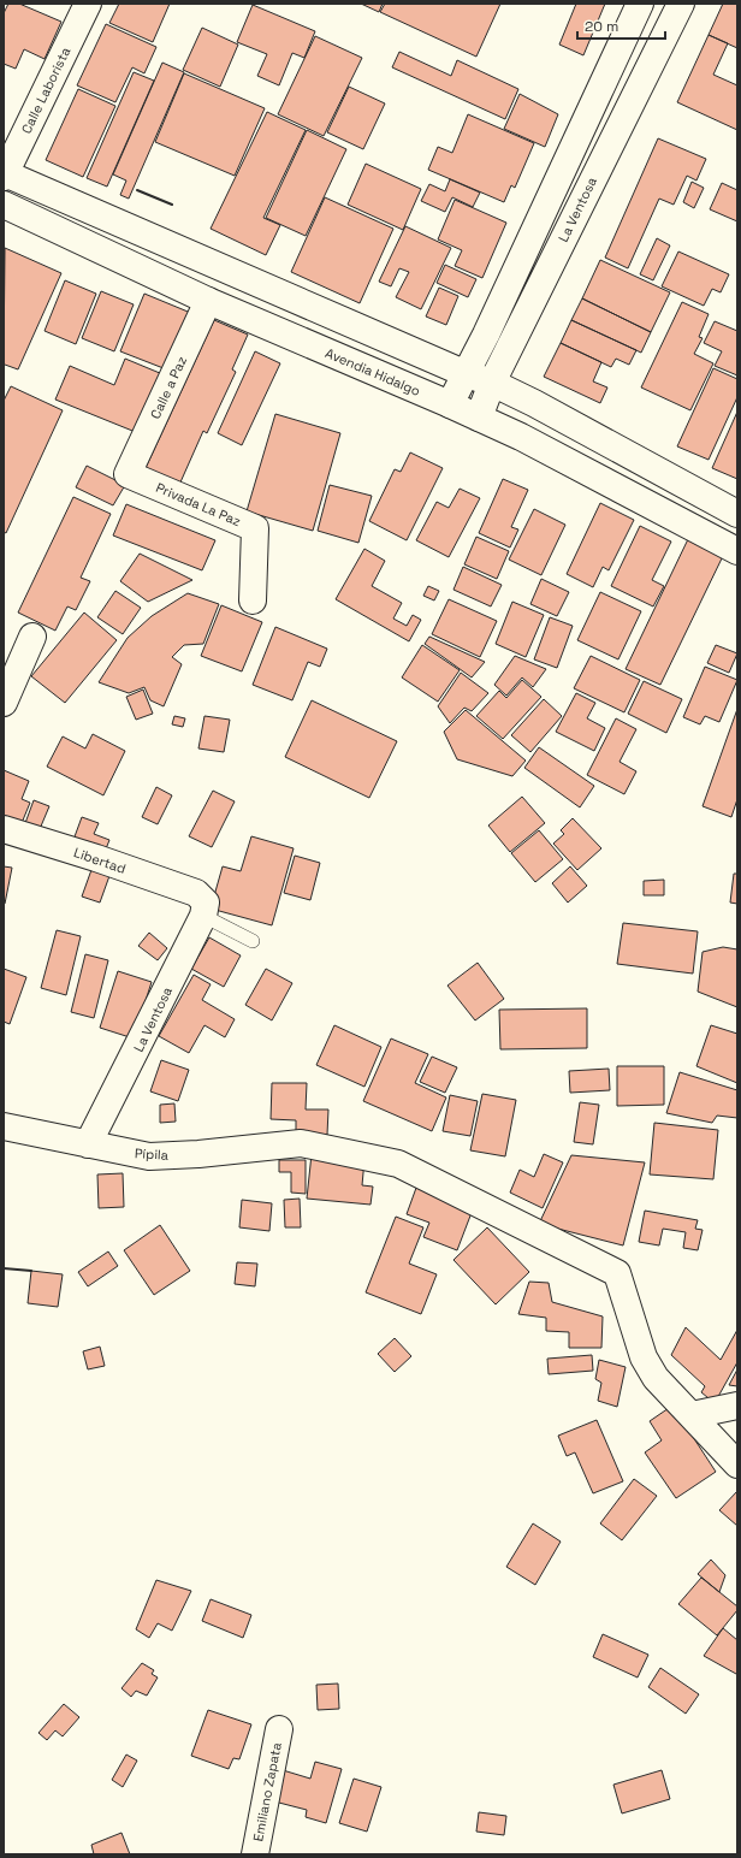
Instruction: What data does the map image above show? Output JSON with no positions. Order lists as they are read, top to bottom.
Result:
{
  "streets": {
    "street": [
      "Calle Laborista",
      "La Ventosa",
      "Avendia Hidalgo",
      "Calle a Paz",
      "Privada La Paz",
      "Libertad",
      "Pípila",
      "Emiliano Zapata"
    ]
  },
  "crossings": [
    ["La Ventosa", "Avendia Hidalgo"],
    ["La Ventosa", "Libertad"],
    ["La Ventosa", "Pípila"],
    ["Avendia Hidalgo", "Calle a Paz"],
    ["Calle a Paz", "Privada La Paz"]
  ],
  "scale_bar": "20 m"
}
